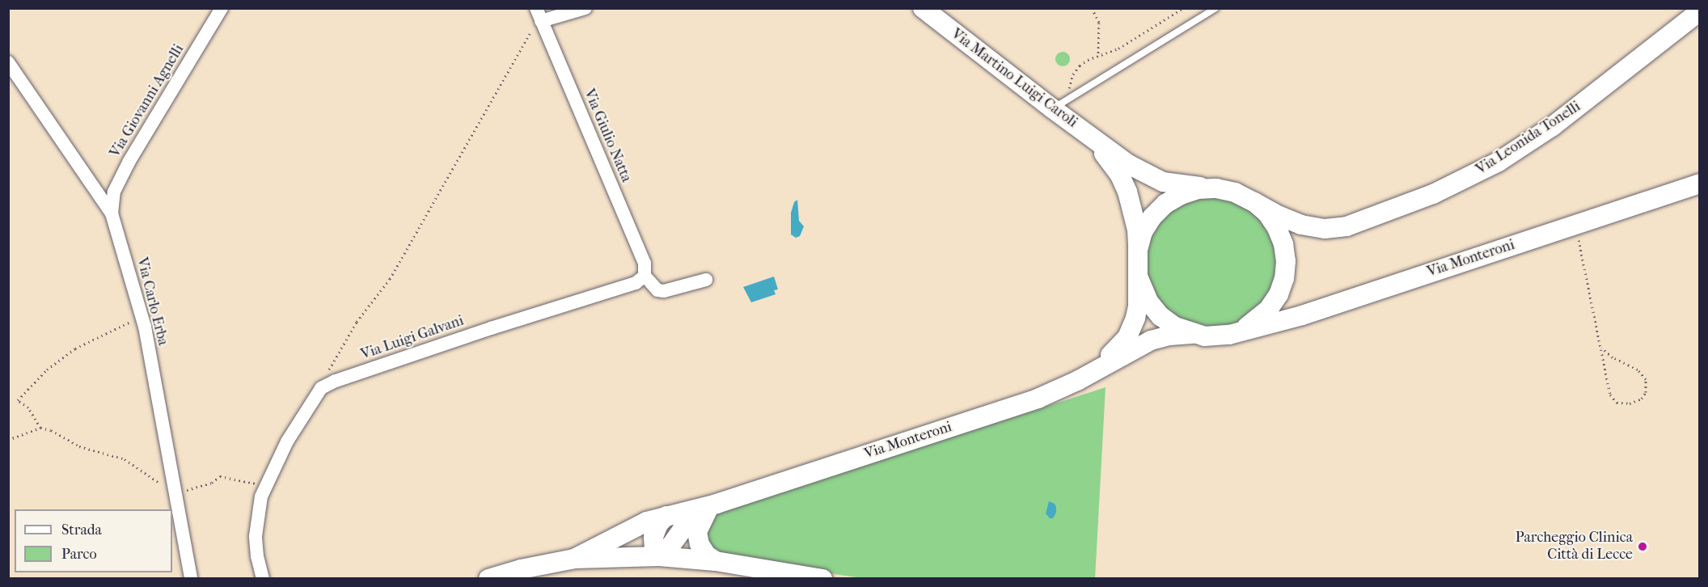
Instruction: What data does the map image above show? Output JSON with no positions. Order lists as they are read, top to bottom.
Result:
{
  "streets": {
    "main road": ["Via Martino Luigi Caroli", "Via Leonida Tonelli", "Via Monteroni"],
    "street": [
      "Via Giovanni Agnelli",
      "Via Giulio Natta",
      "Via Carlo Erba",
      "Via Luigi Galvani"
    ]
  },
  "crossings": [
    ["Via Martino Luigi Caroli", "Via Leonida Tonelli"],
    ["Via Martino Luigi Caroli", "Via Monteroni"],
    ["Via Giovanni Agnelli", "Via Carlo Erba"],
    ["Via Giulio Natta", "Via Luigi Galvani"],
    ["Via Leonida Tonelli", "Via Monteroni"]
  ],
  "places": ["Parcheggio Clinica Città di Lecce"],
  "legend": ["Strada", "Parco"]
}
